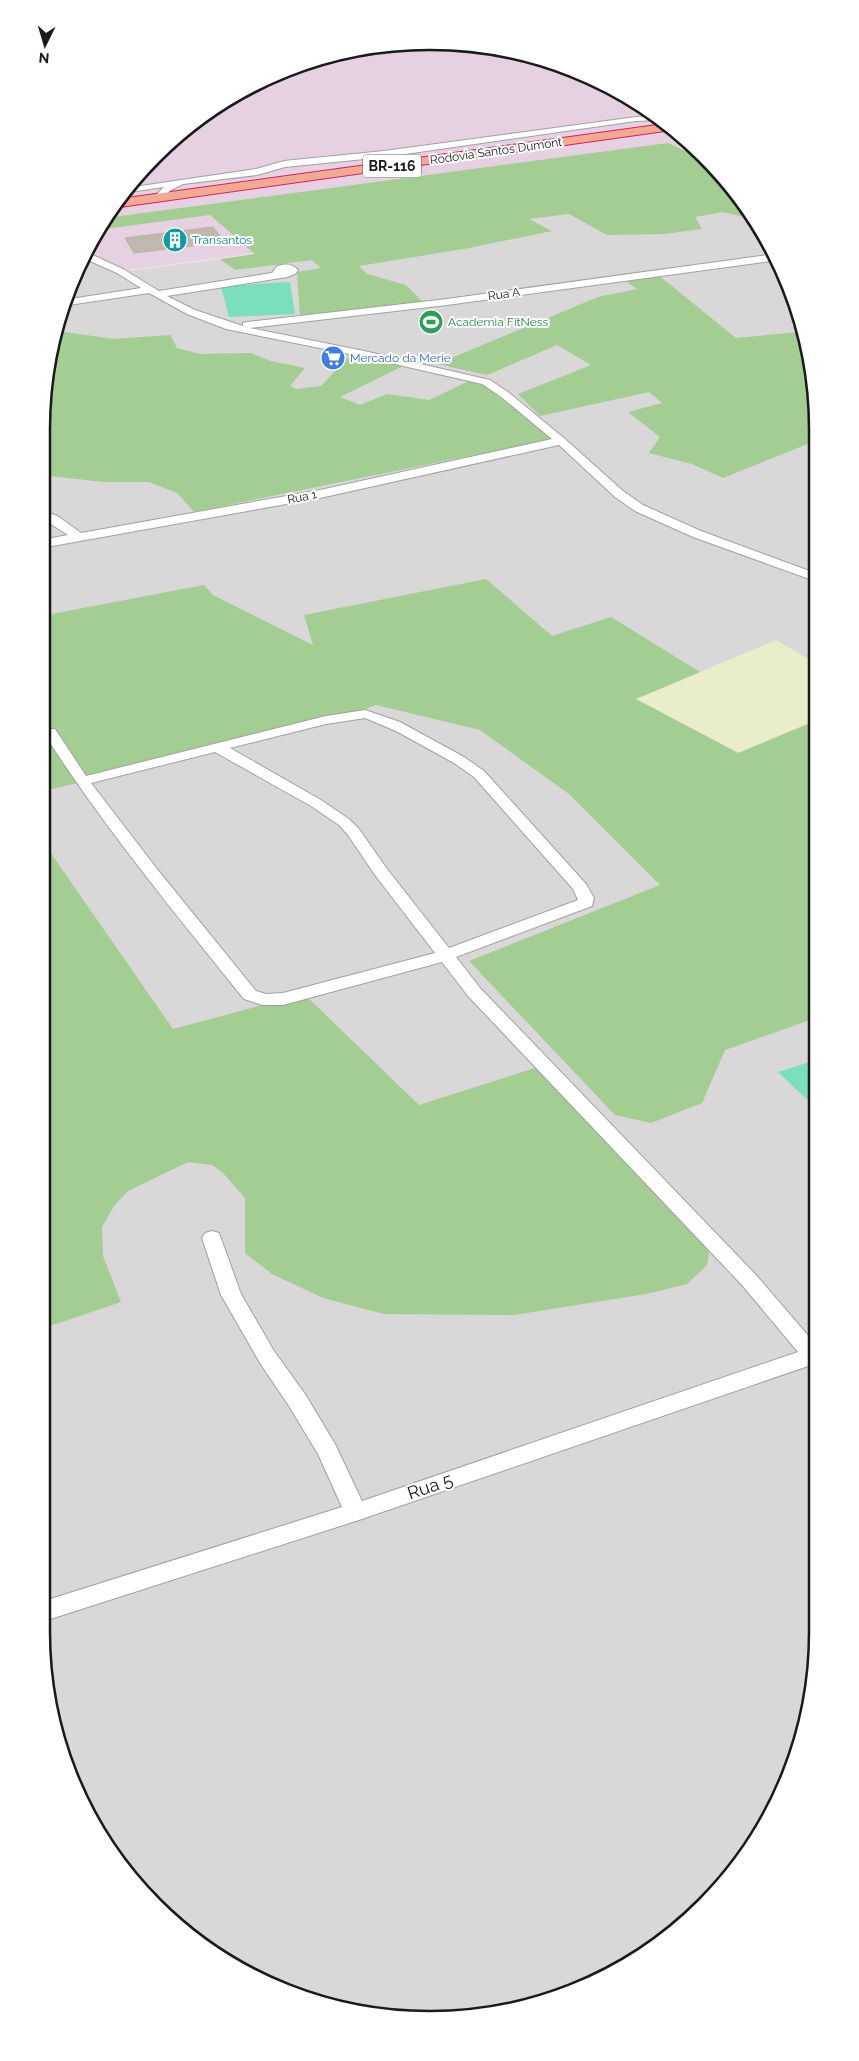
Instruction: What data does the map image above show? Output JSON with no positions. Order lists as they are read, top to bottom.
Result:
{
  "streets": {
    "highway": ["Rodovia Santos Dumont", "BR-116"],
    "street": ["Rua A", "Rua 1", "Rua 5"]
  },
  "places": {
    "building": ["Transantos"],
    "sports": ["Academia FitNess"],
    "supermarket": ["Mercado da Merie"]
  },
  "north": "bottom"
}
